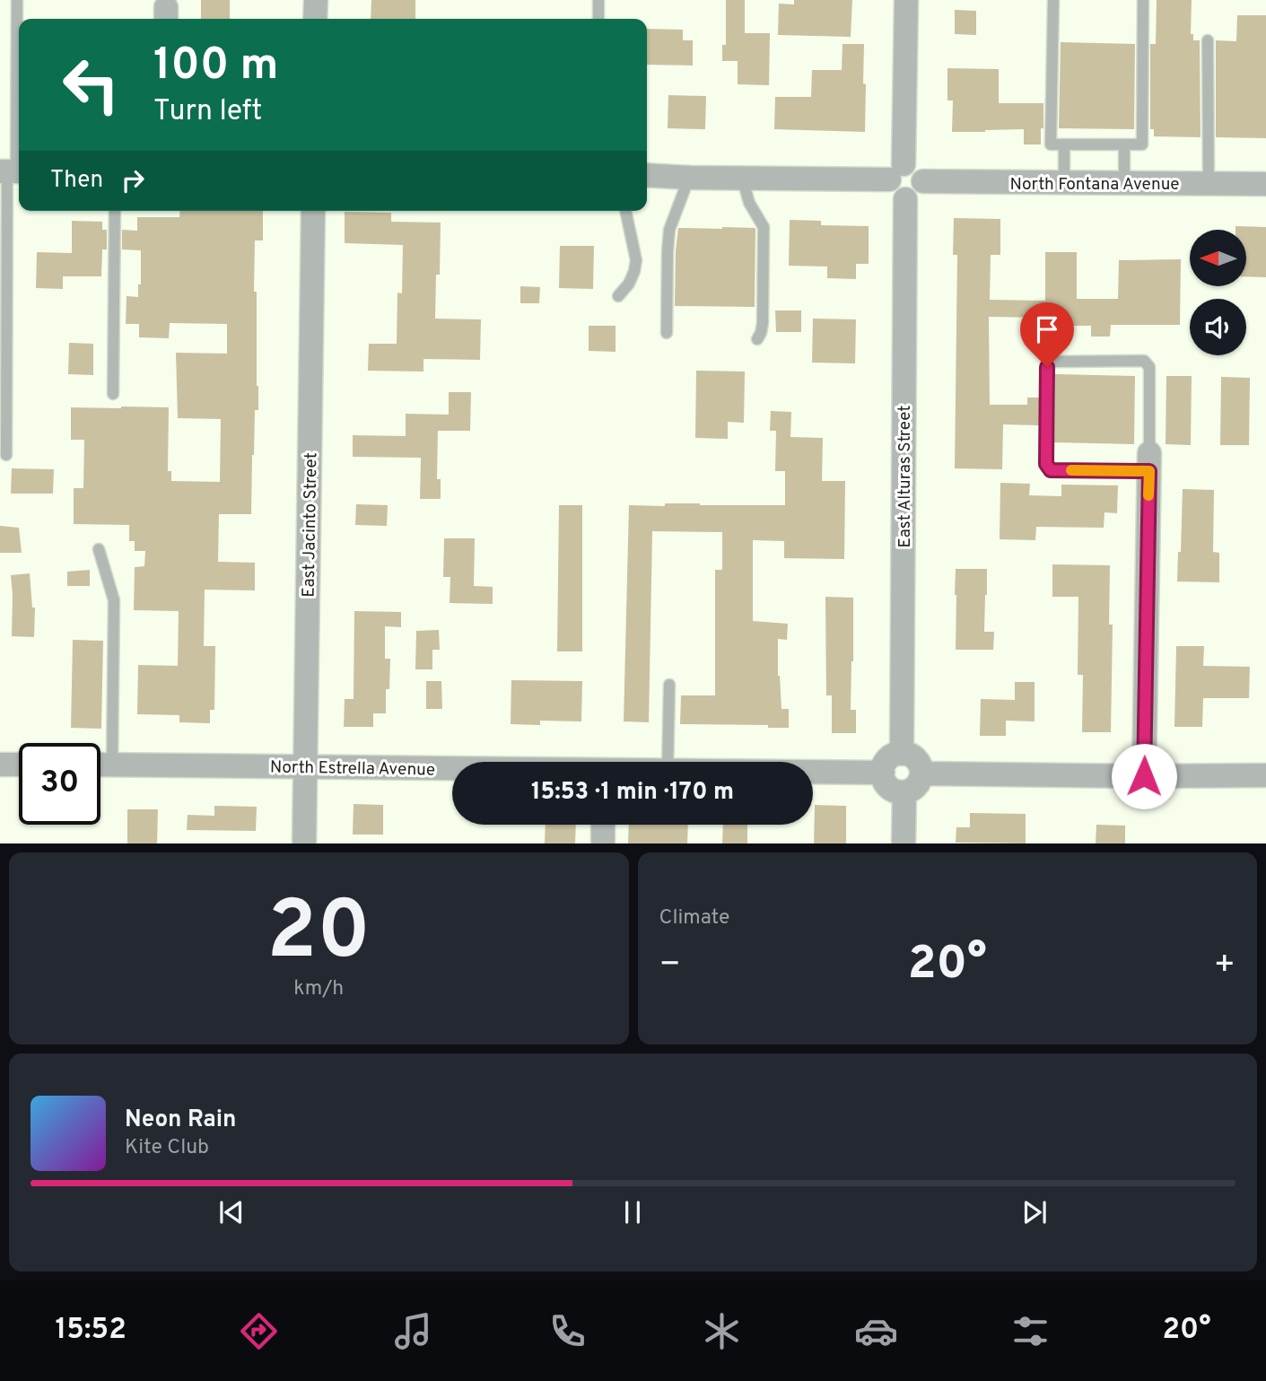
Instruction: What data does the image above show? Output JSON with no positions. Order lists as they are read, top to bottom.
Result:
{
  "streets": {
    "street": [
      "North Fontana Avenue",
      "East Alturas Street",
      "East Jacinto Street",
      "North Estrella Avenue"
    ]
  },
  "crossings": [
    ["North Fontana Avenue", "East Alturas Street"],
    ["East Alturas Street", "North Estrella Avenue"],
    ["East Jacinto Street", "North Estrella Avenue"]
  ],
  "north": "left",
  "page": {
    "turn": ["100 m", "Turn left"],
    "then": "Then",
    "limit": "30",
    "trip": "15:53 · 1 min · 170 m",
    "tile": [
      ["20", "km/h"],
      "Climate"
    ],
    "heat": ["−", "20°", "+"],
    "song": ["Neon Rain", "Kite Club"],
    "tabs": ["15:52", "20°"]
  }
}
